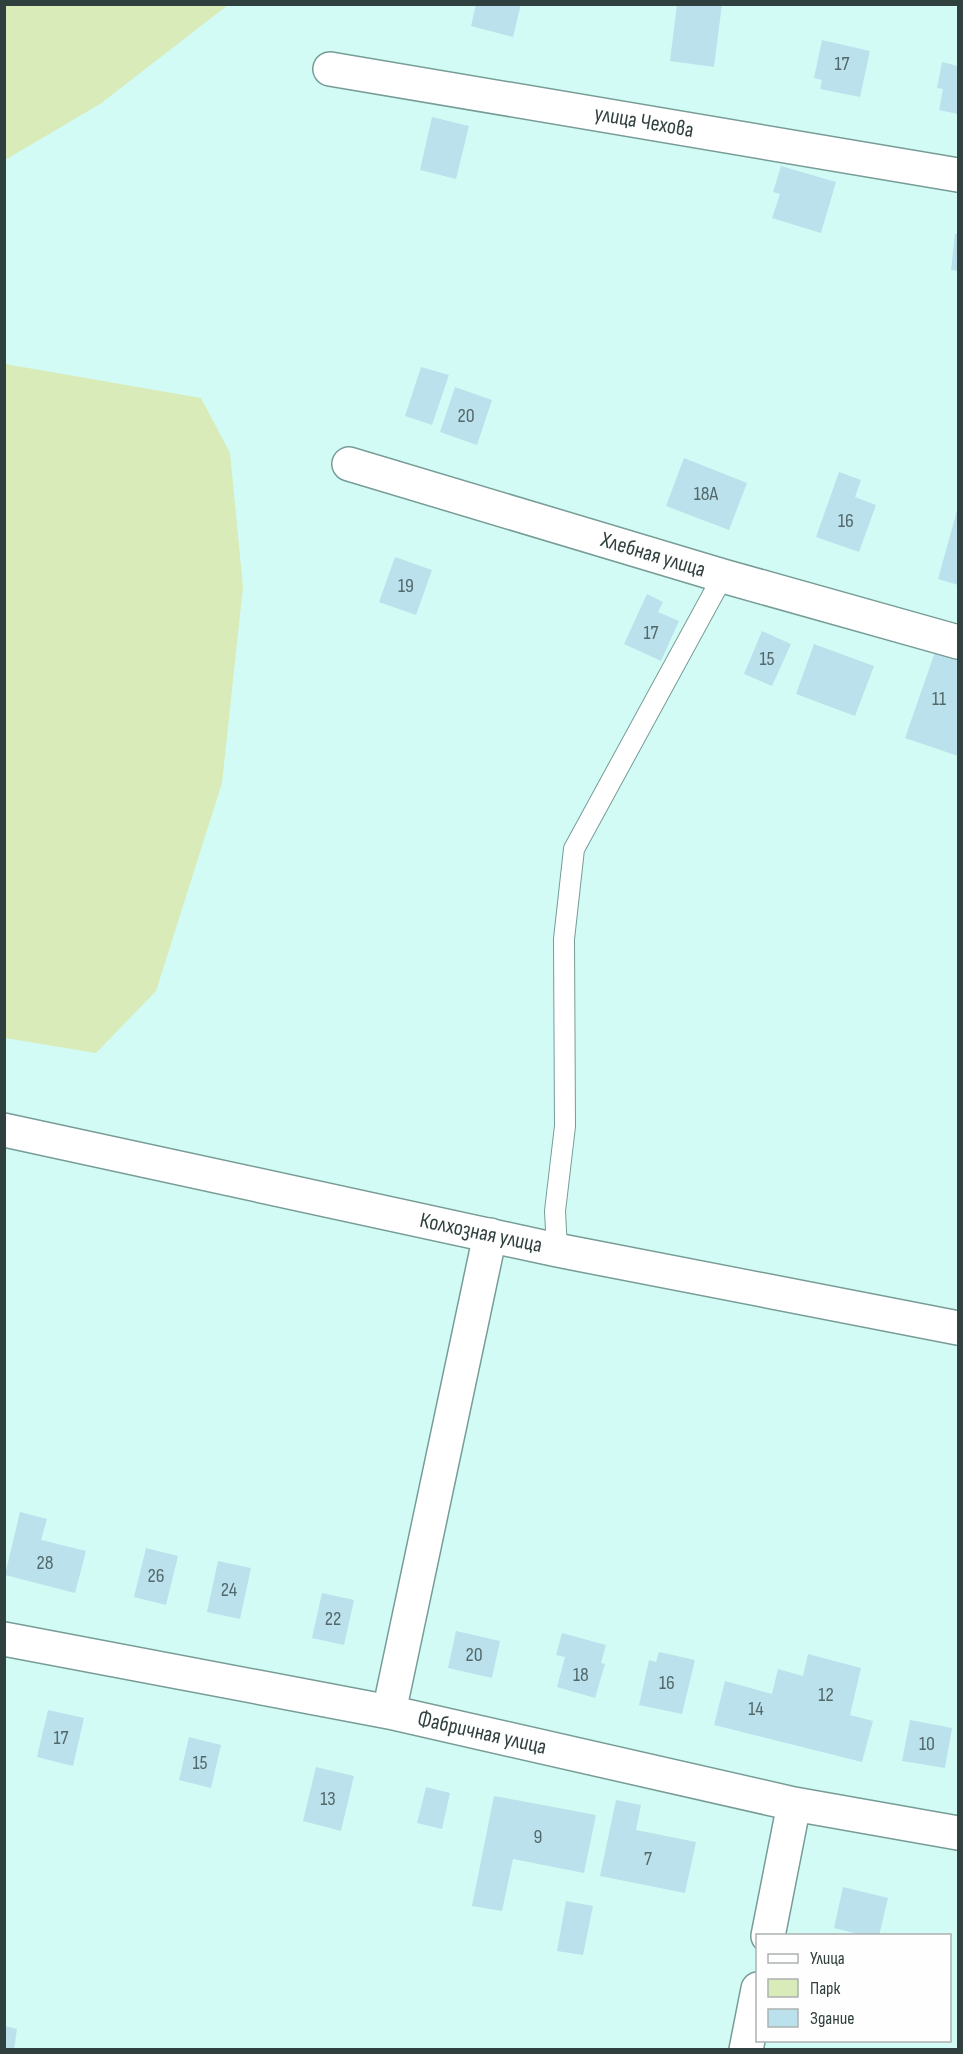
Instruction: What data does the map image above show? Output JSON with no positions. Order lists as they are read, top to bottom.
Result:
{
  "streets": {
    "street": [
      "улица Чехова",
      "Хлебная улица",
      "Колхозная улица",
      "Фабричная улица"
    ]
  },
  "house_numbers": [
    "17",
    "20",
    "18А",
    "16",
    "19",
    "17",
    "15",
    "11",
    "28",
    "26",
    "24",
    "22",
    "20",
    "18",
    "16",
    "12",
    "14",
    "17",
    "10",
    "15",
    "13",
    "9",
    "7"
  ],
  "legend": ["Улица", "Парк", "Здание"]
}
